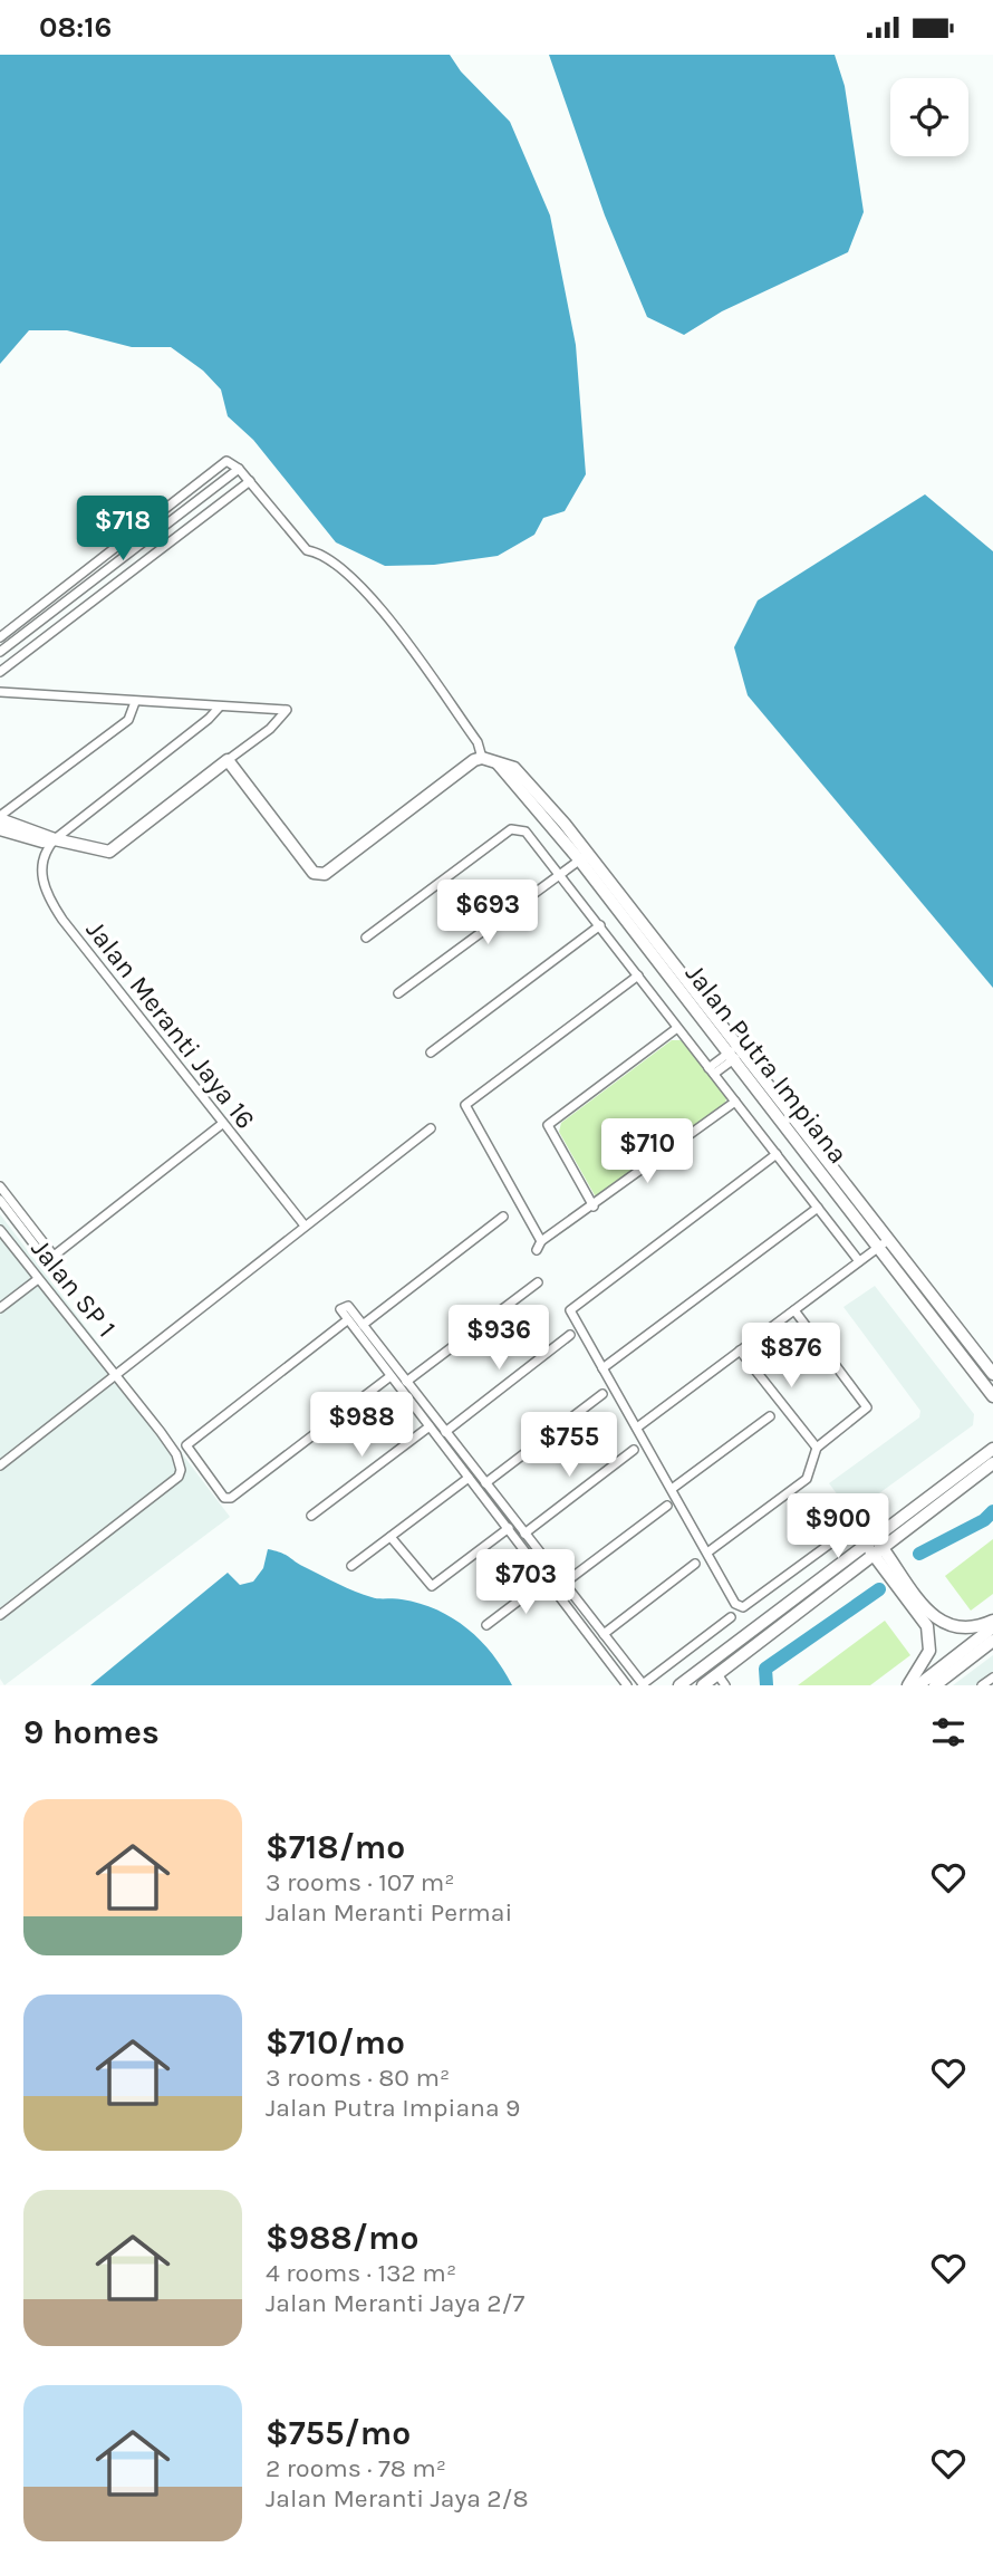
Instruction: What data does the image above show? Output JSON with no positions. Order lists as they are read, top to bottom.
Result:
{
  "streets": {
    "street": ["Jalan Meranti Jaya 16", "Jalan Putra Impiana", "Jalan SP 1"]
  },
  "page": {
    "status": "08:16",
    "price": [
      "$718",
      "$693",
      "$710",
      "$936",
      "$876",
      "$988",
      "$755",
      "$900",
      "$703"
    ],
    "heading": "9 homes",
    "list": [
      {
        "name": "$718/mo",
        "note": "3 rooms · 107 m² · Jalan Meranti Permai"
      },
      {
        "name": "$710/mo",
        "note": "3 rooms · 80 m² · Jalan Putra Impiana 9"
      },
      {
        "name": "$988/mo",
        "note": "4 rooms · 132 m² · Jalan Meranti Jaya 2/7"
      },
      {
        "name": "$755/mo",
        "note": "2 rooms · 78 m² · Jalan Meranti Jaya 2/8"
      }
    ]
  }
}
